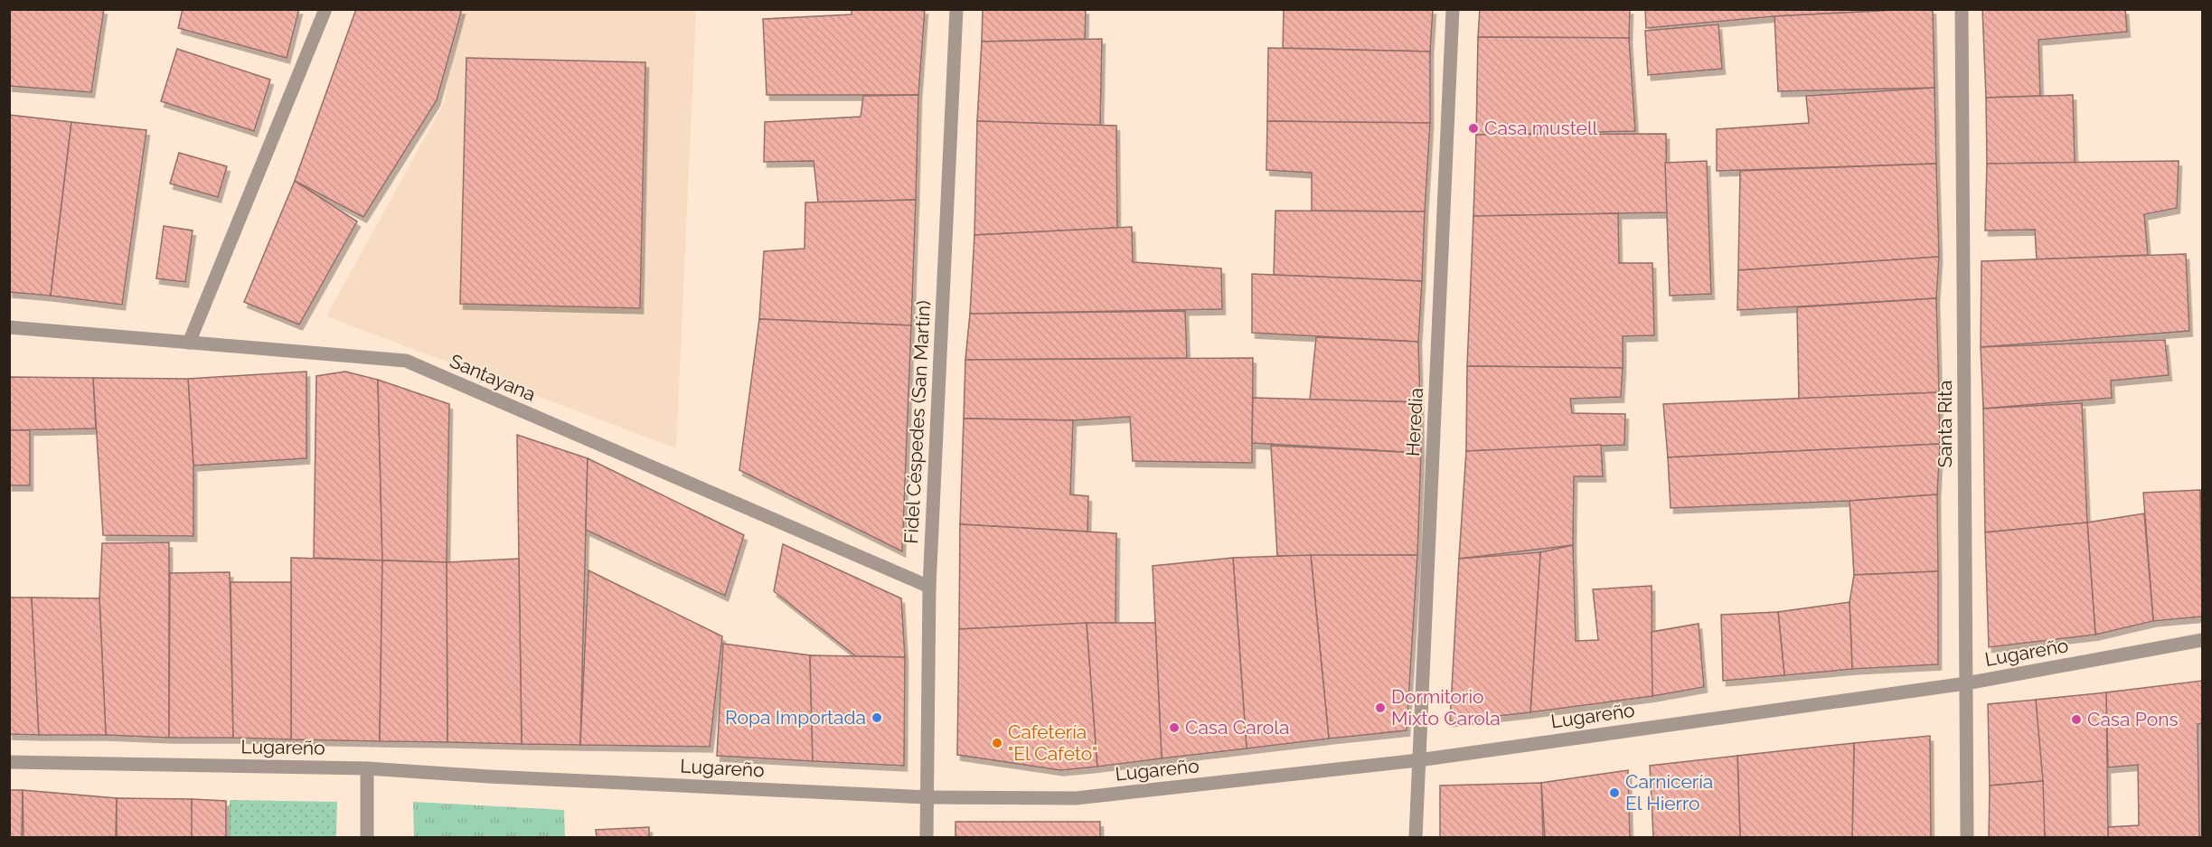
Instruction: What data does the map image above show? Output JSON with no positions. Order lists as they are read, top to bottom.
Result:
{
  "streets": {
    "street": [
      "Santayana",
      "Fidel Céspedes (San Martín)",
      "Heredia",
      "Santa Rita",
      "Lugareño"
    ]
  },
  "crossings": [
    ["Santayana", "Fidel Céspedes (San Martín)"],
    ["Fidel Céspedes (San Martín)", "Lugareño"],
    ["Heredia", "Lugareño"],
    ["Santa Rita", "Lugareño"]
  ],
  "places": [
    "Casa mustell",
    "Dormitorio Mixto Carola",
    "Ropa Importada",
    "Casa Pons",
    "Casa Carola",
    "Cafetería \"El Cafeto\"",
    "Carnicería El Hierro"
  ]
}
